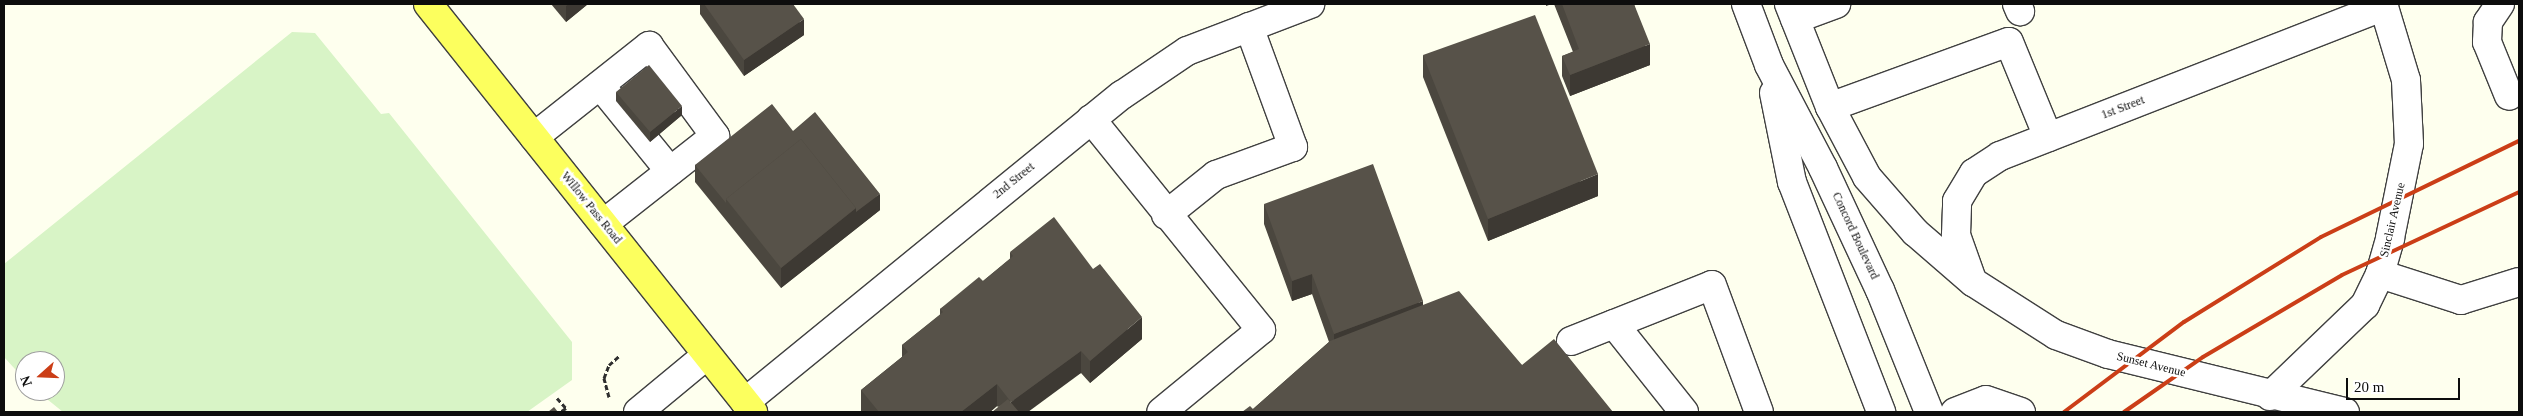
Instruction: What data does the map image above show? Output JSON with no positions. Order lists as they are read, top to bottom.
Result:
{
  "streets": {
    "main road": ["Willow Pass Road"],
    "street": [
      "1st Street",
      "2nd Street",
      "Sinclair Avenue",
      "Concord Boulevard",
      "Sunset Avenue"
    ]
  },
  "crossings": [
    ["1st Street", "Sinclair Avenue"],
    ["1st Street", "Sunset Avenue"],
    ["2nd Street", "Willow Pass Road"],
    ["Sinclair Avenue", "Sunset Avenue"]
  ],
  "scale_bar": "20 m",
  "north": "left"
}
